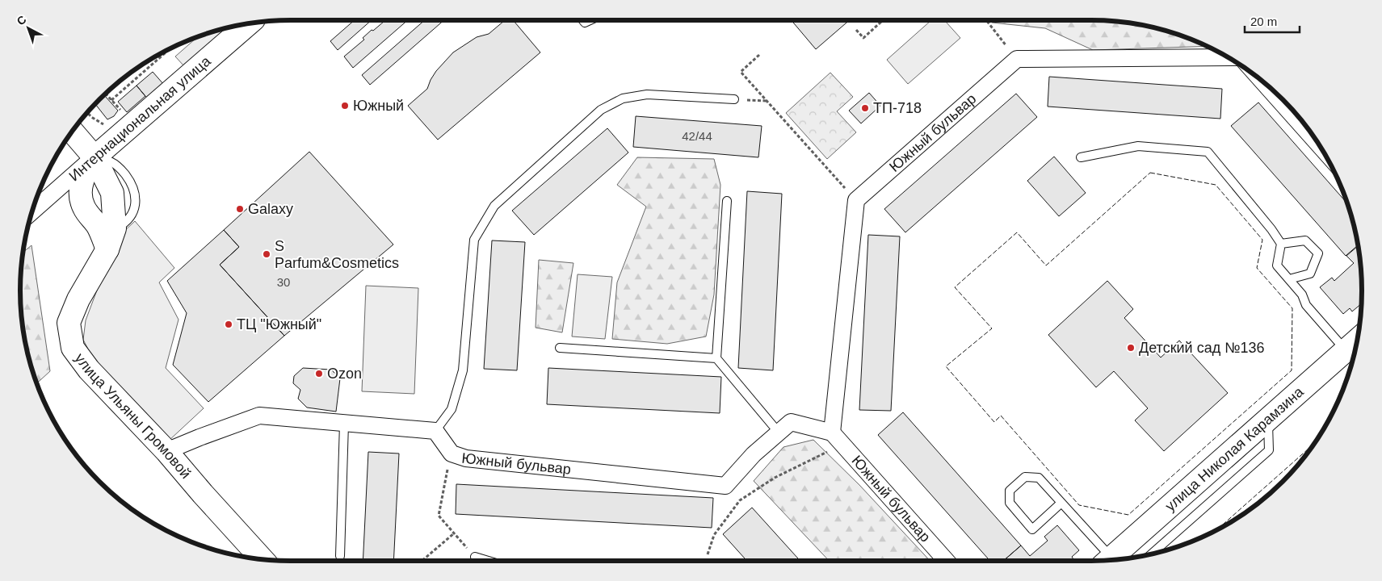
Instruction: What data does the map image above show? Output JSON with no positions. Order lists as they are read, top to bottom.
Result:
{
  "streets": {
    "main road": ["Интернациональная улица", "улица Ульяны Громовой", "улица Николая Карамзина"],
    "street": ["Южный бульвар"]
  },
  "crossings": [
    ["Интернациональная улица", "улица Ульяны Громовой"]
  ],
  "places": [
    "Южный",
    "ТП-718",
    "Galaxy",
    "S Parfum&Cosmetics",
    "ТЦ \"Южный\"",
    "Детский сад №136",
    "Ozon"
  ],
  "house_numbers": ["42/44", "30"],
  "scale_bar": "20 m",
  "north": "top left"
}
